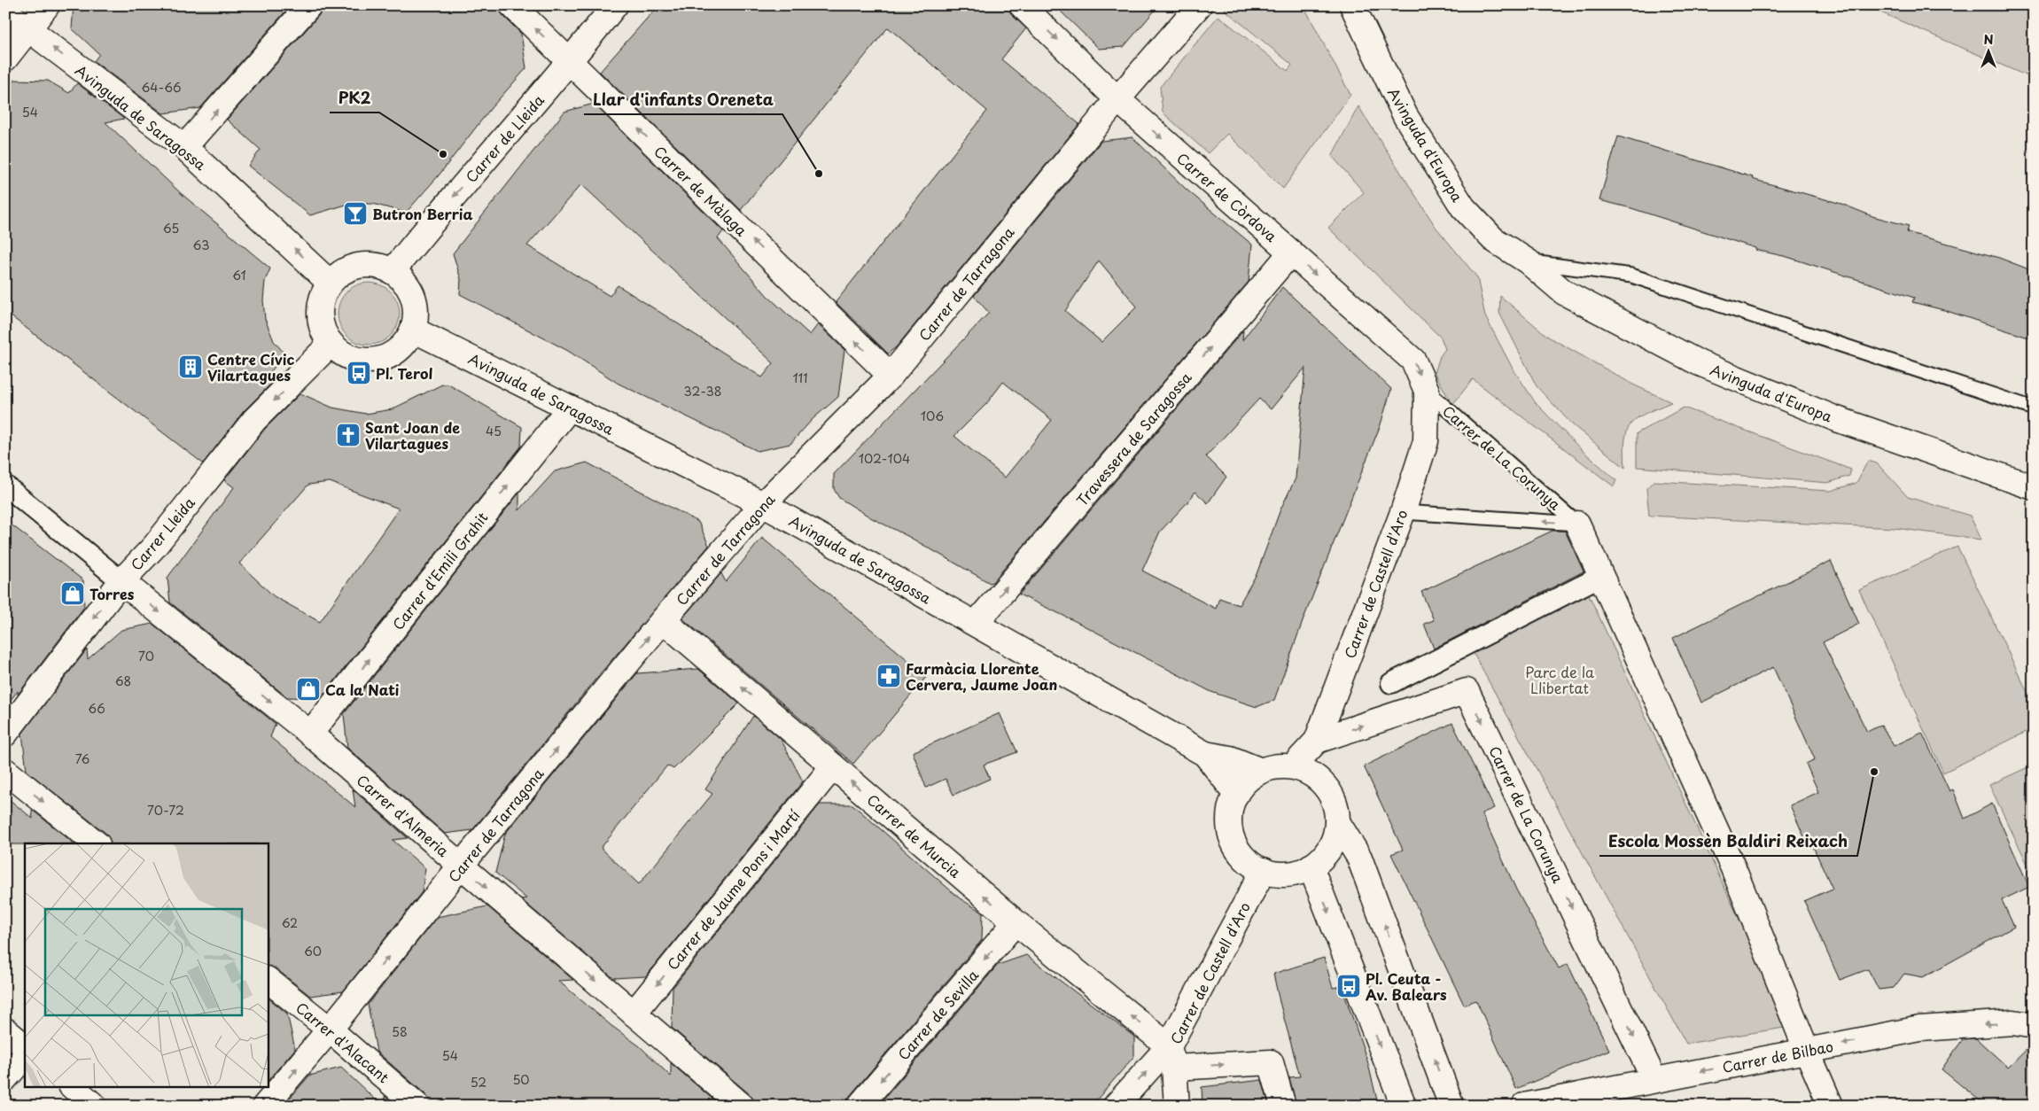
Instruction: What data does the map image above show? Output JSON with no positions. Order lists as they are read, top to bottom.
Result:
{
  "streets": {
    "street": [
      "Avinguda de Saragossa",
      "Carrer de Lleida",
      "Avinguda d'Europa",
      "Carrer de Màlaga",
      "Carrer de Còrdova",
      "Carrer de Tarragona",
      "Travessera de Saragossa",
      "Carrer de La Corunya",
      "Carrer Lleida",
      "Carrer d'Emili Grahit",
      "Carrer de Castell d'Aro",
      "Carrer d'Almeria",
      "Carrer de Murcia",
      "Carrer de Jaume Pons i Martí",
      "Carrer de Sevilla",
      "Carrer d'Alacant",
      "Carrer de Bilbao"
    ]
  },
  "crossings": [
    ["Avinguda de Saragossa", "Carrer de Lleida"],
    ["Avinguda de Saragossa", "Carrer de Tarragona"],
    ["Avinguda de Saragossa", "Travessera de Saragossa"],
    ["Avinguda de Saragossa", "Carrer Lleida"],
    ["Avinguda de Saragossa", "Carrer d'Emili Grahit"],
    ["Avinguda de Saragossa", "Carrer de Castell d'Aro"],
    ["Carrer de Lleida", "Carrer de Màlaga"],
    ["Carrer de Lleida", "Carrer Lleida"],
    ["Carrer de Màlaga", "Carrer de Tarragona"],
    ["Carrer de Còrdova", "Carrer de Tarragona"],
    ["Carrer de Còrdova", "Travessera de Saragossa"],
    ["Carrer de Còrdova", "Carrer de La Corunya"],
    ["Carrer de Còrdova", "Carrer de Castell d'Aro"],
    ["Carrer de Tarragona", "Carrer d'Almeria"],
    ["Carrer de Tarragona", "Carrer de Murcia"],
    ["Carrer de Tarragona", "Carrer d'Alacant"],
    ["Carrer de La Corunya", "Carrer de Castell d'Aro"],
    ["Carrer de La Corunya", "Carrer de Bilbao"],
    ["Carrer Lleida", "Carrer d'Almeria"],
    ["Carrer d'Emili Grahit", "Carrer d'Almeria"],
    ["Carrer de Castell d'Aro", "Carrer de Murcia"],
    ["Carrer d'Almeria", "Carrer de Jaume Pons i Martí"],
    ["Carrer de Murcia", "Carrer de Jaume Pons i Martí"],
    ["Carrer de Murcia", "Carrer de Sevilla"]
  ],
  "one_way": [
    "Carrer de Lleida",
    "Carrer de Màlaga",
    "Carrer de Còrdova",
    "Carrer de Tarragona",
    "Travessera de Saragossa",
    "Carrer Lleida",
    "Carrer d'Emili Grahit",
    "Carrer d'Almeria",
    "Carrer de Murcia",
    "Carrer de Jaume Pons i Martí",
    "Carrer de Bilbao"
  ],
  "parks": ["Parc de la Llibertat"],
  "places": {
    "other": ["PK2", "Llar d'infants Oreneta", "Escola Mossèn Baldiri Reixach"],
    "bar": ["Butron Berria"],
    "building": ["Centre Cívic Vilartagues"],
    "bus stop": ["Pl. Terol", "Pl. Ceuta - Av. Balears"],
    "church": ["Sant Joan de Vilartagues"],
    "shop": ["Torres", "Ca la Nati"],
    "pharmacy": ["Farmàcia Llorente Cervera, Jaume Joan"]
  },
  "house_numbers": [
    "64-66",
    "54",
    "65",
    "63",
    "61",
    "111",
    "32-38",
    "106",
    "45",
    "102-104",
    "70",
    "68",
    "66",
    "76",
    "70-72",
    "62",
    "60",
    "58",
    "54",
    "50",
    "52"
  ],
  "north": "top"
}
